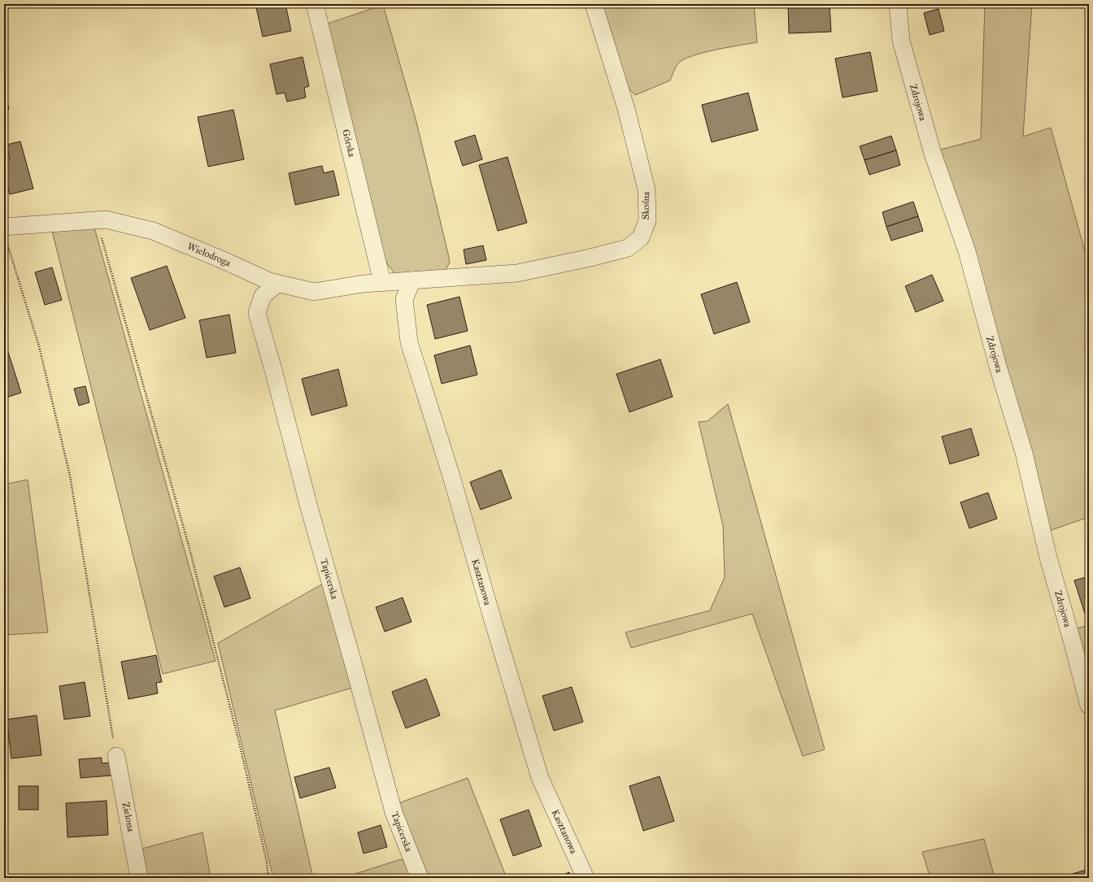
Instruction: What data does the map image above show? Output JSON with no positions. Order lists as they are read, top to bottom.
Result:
{
  "streets": {
    "street": [
      "Zdrojowa",
      "Górska",
      "Skośna",
      "Wielodroga",
      "Tapicerska",
      "Kasztanowa",
      "Zielona"
    ]
  },
  "crossings": [
    ["Górska", "Wielodroga"],
    ["Skośna", "Wielodroga"],
    ["Skośna", "Kasztanowa"],
    ["Wielodroga", "Tapicerska"],
    ["Wielodroga", "Kasztanowa"]
  ]
}
